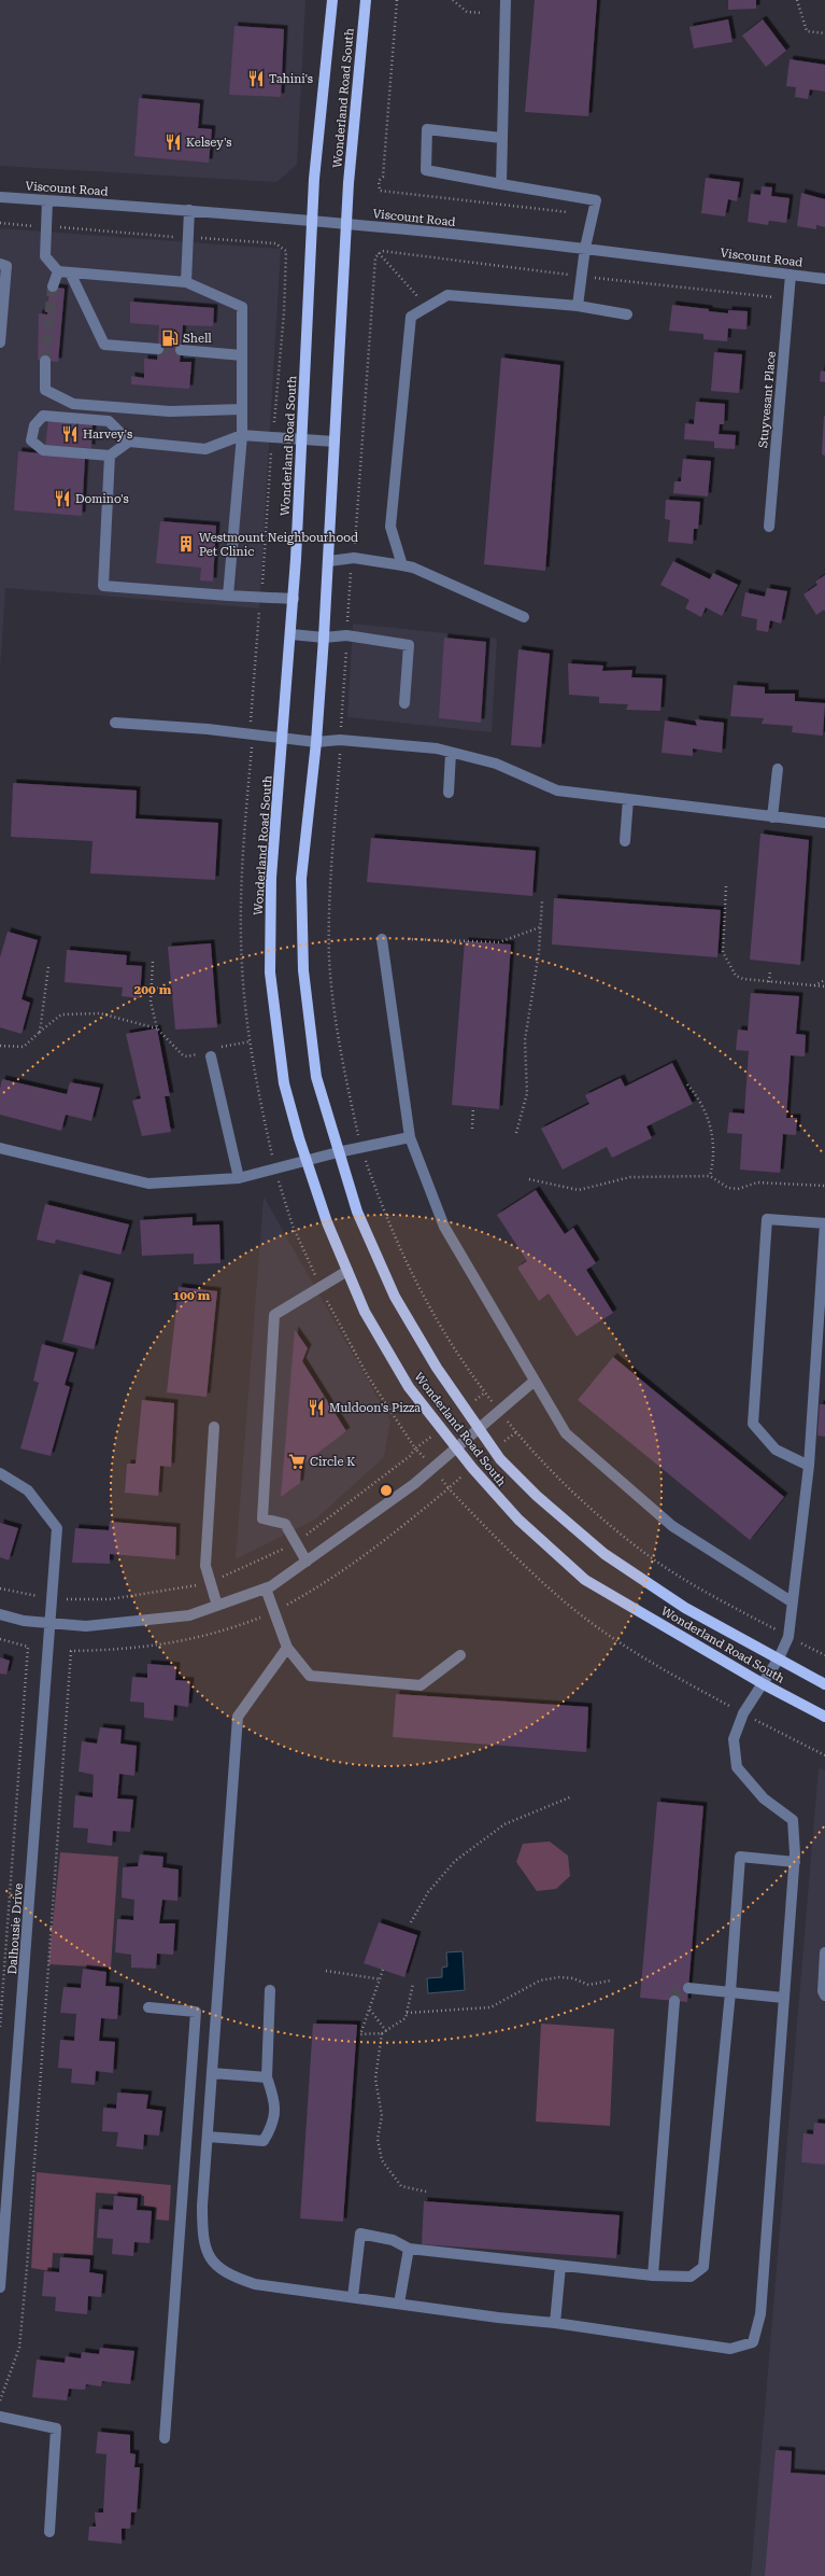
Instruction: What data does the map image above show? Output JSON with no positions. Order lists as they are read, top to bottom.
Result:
{
  "streets": {
    "main road": ["Wonderland Road South"],
    "street": ["Viscount Road", "Stuyvesant Place", "Dalhousie Drive"]
  },
  "crossings": [
    ["Wonderland Road South", "Viscount Road"],
    ["Viscount Road", "Stuyvesant Place"]
  ],
  "places": {
    "restaurant": [
      "Tahini's",
      "Kelsey's",
      "Harvey's",
      "Domino's",
      "Muldoon's Pizza"
    ],
    "fuel station": ["Shell"],
    "building": ["Westmount Neighbourhood Pet Clinic"],
    "supermarket": ["Circle K"]
  },
  "rings": ["200 m", "100 m"]
}
